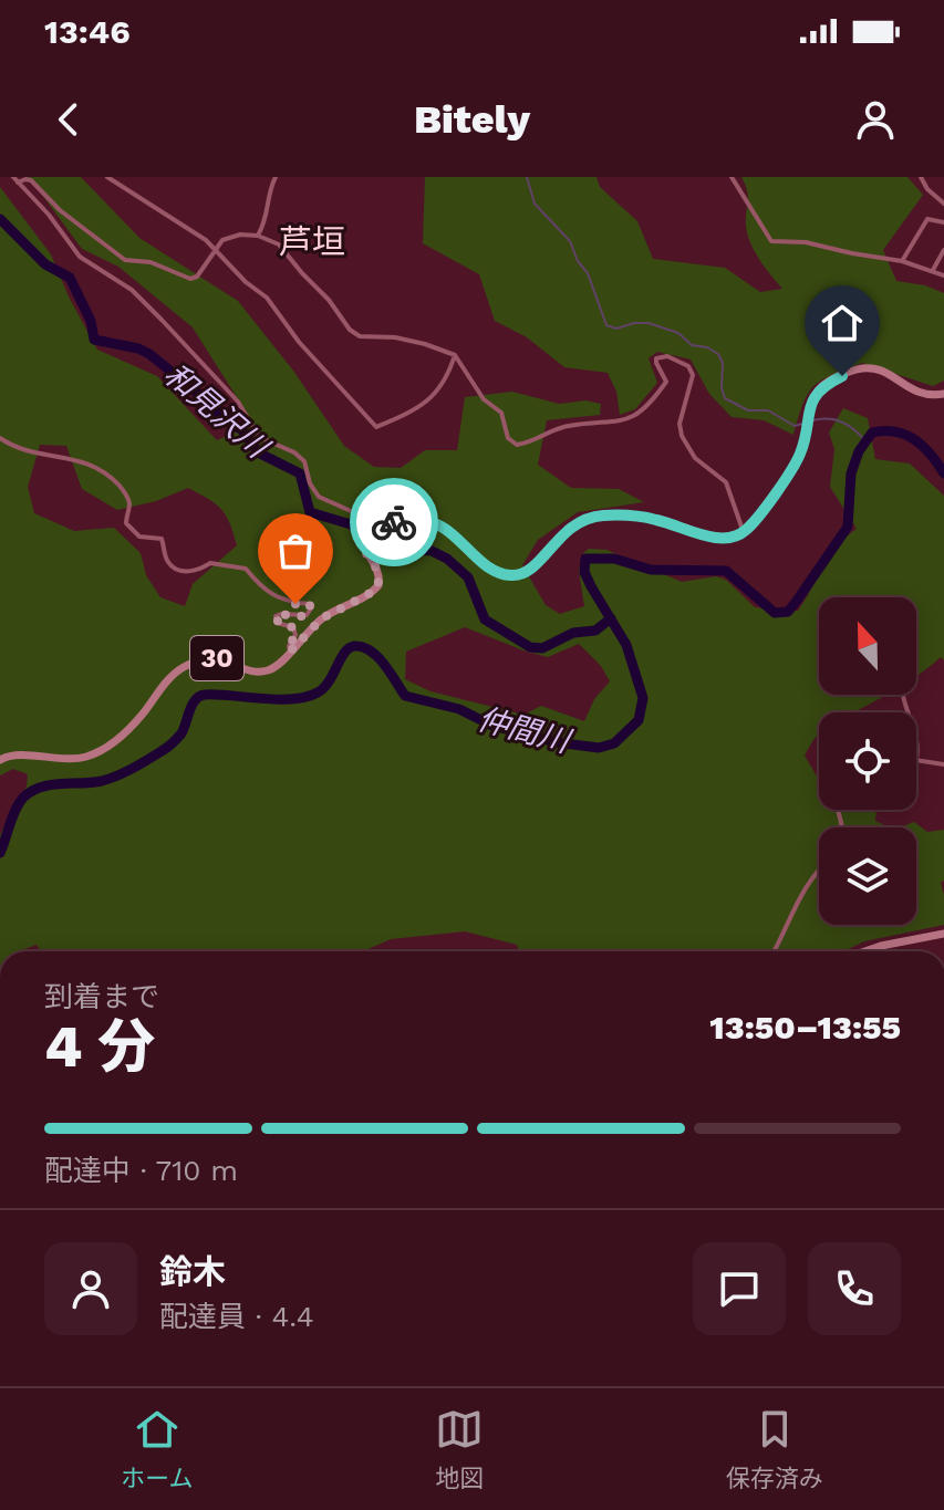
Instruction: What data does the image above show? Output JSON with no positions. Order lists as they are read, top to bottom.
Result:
{
  "streets": {
    "main road": ["30"]
  },
  "districts": ["芦垣"],
  "water": ["和見沢川", "仲間川"],
  "north": "top",
  "page": {
    "status": "13:46",
    "header": "Bitely",
    "heading": ["4 分", "到着まで", "13:50–13:55"],
    "panel": ["鈴木", "配達員 · 4.4"],
    "bar": "配達中 · 710 m",
    "tabs": ["ホーム", "地図", "保存済み"]
  }
}
